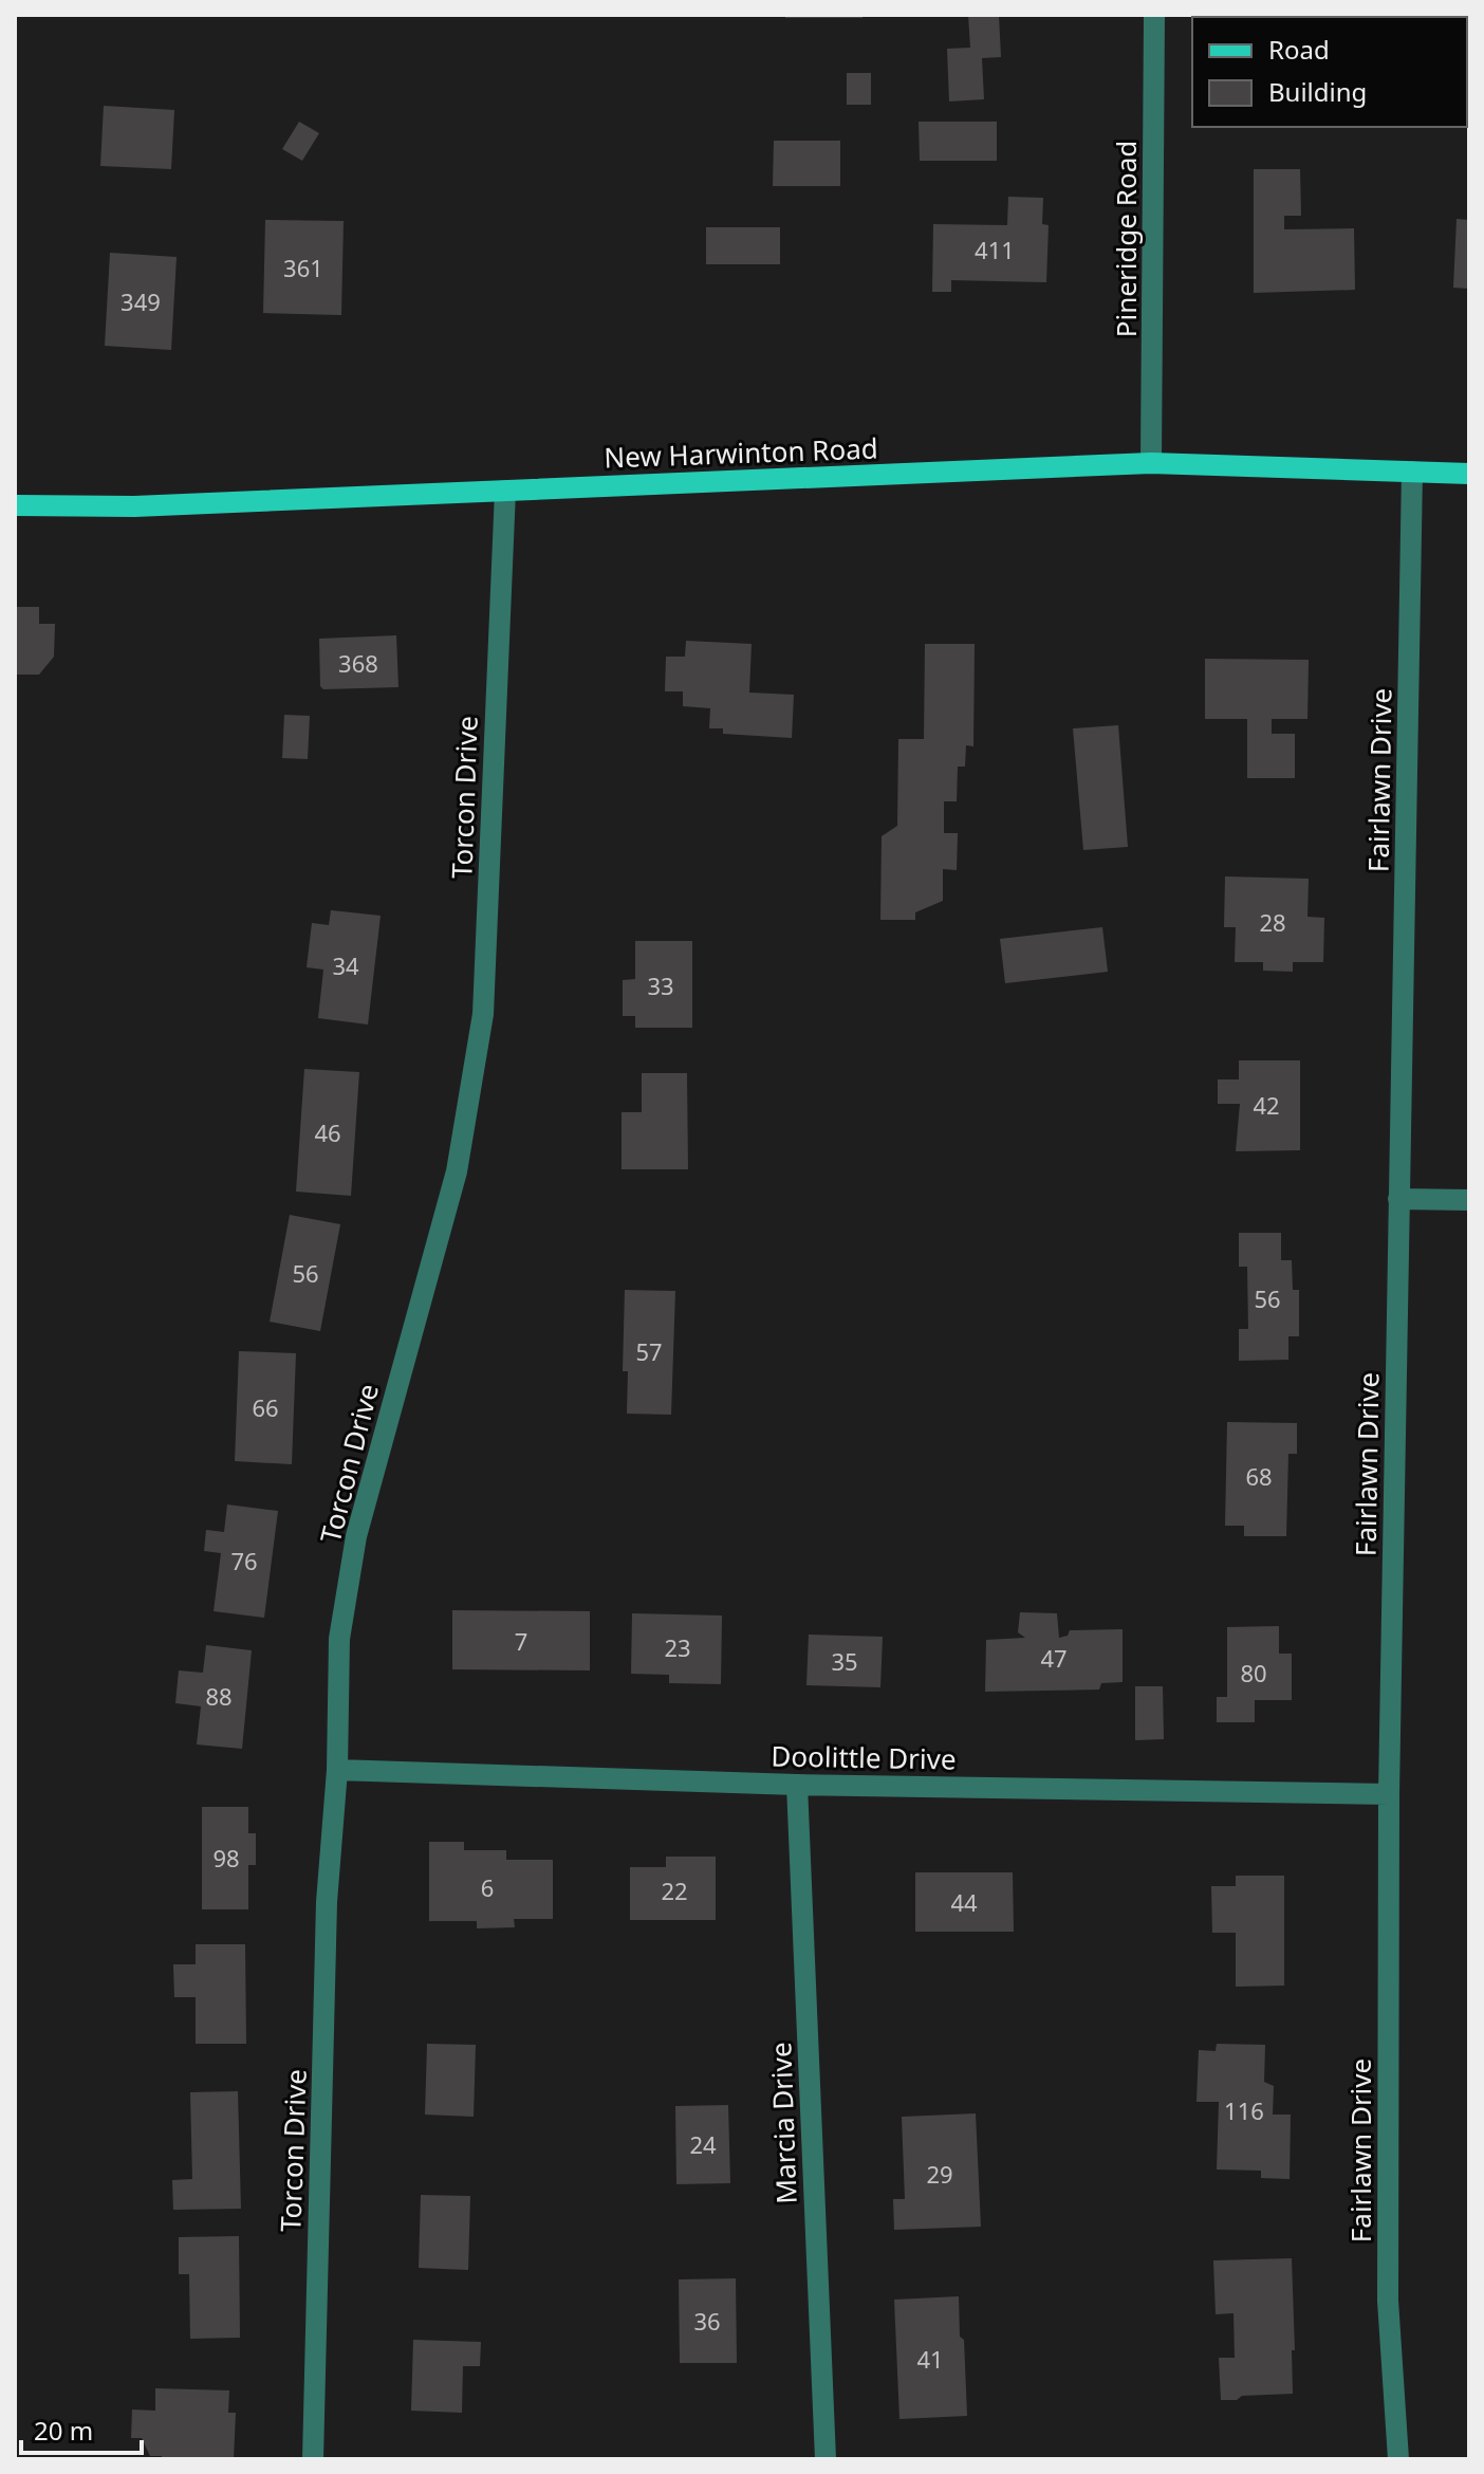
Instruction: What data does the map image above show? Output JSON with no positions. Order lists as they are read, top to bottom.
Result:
{
  "streets": {
    "main road": ["New Harwinton Road"],
    "street": [
      "Pineridge Road",
      "Fairlawn Drive",
      "Torcon Drive",
      "Doolittle Drive",
      "Marcia Drive"
    ]
  },
  "crossings": [
    ["Pineridge Road", "New Harwinton Road"],
    ["New Harwinton Road", "Fairlawn Drive"],
    ["New Harwinton Road", "Torcon Drive"],
    ["Fairlawn Drive", "Doolittle Drive"],
    ["Torcon Drive", "Doolittle Drive"],
    ["Doolittle Drive", "Marcia Drive"]
  ],
  "house_numbers": [
    "411",
    "361",
    "349",
    "368",
    "28",
    "34",
    "33",
    "42",
    "46",
    "56",
    "56",
    "57",
    "66",
    "68",
    "76",
    "7",
    "23",
    "47",
    "35",
    "80",
    "88",
    "98",
    "6",
    "22",
    "44",
    "116",
    "24",
    "29",
    "36",
    "41"
  ],
  "legend": ["Road", "Building"],
  "scale_bar": "20 m"
}
